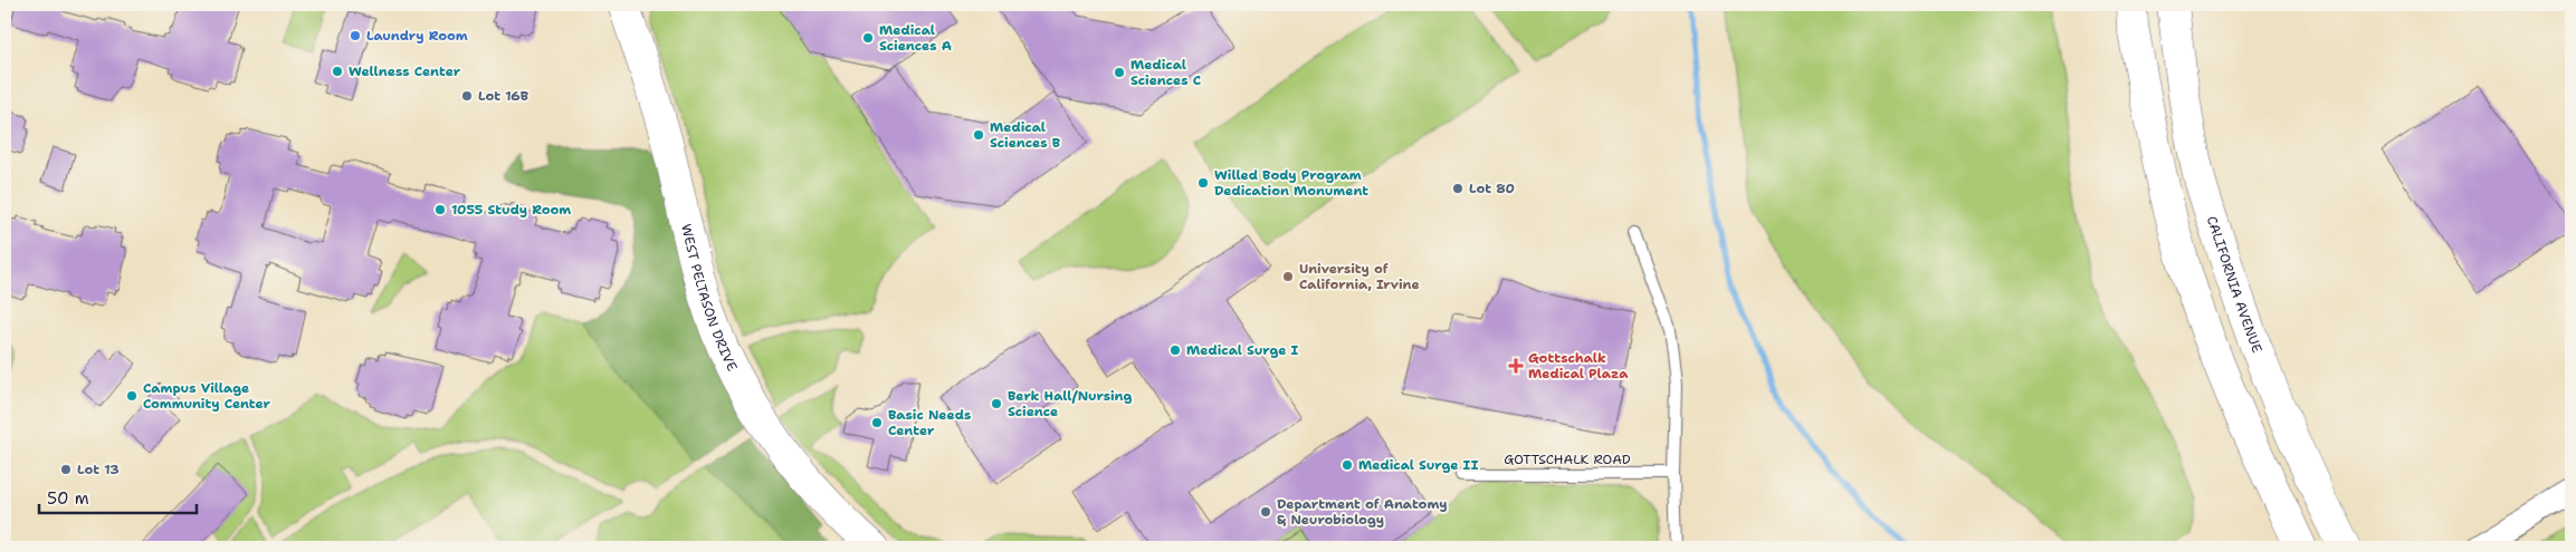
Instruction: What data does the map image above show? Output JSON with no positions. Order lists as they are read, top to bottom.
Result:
{
  "streets": {
    "street": ["CALIFORNIA AVENUE", "WEST PELTASON DRIVE"],
    "lane": ["GOTTSCHALK ROAD"]
  },
  "places": {
    "other": [
      "Laundry Room",
      "Medical Sciences A",
      "Wellness Center",
      "Medical Sciences C",
      "Lot 16B",
      "Medical Sciences B",
      "Willed Body Program Dedication Monument",
      "Lot 80",
      "1055 Study Room",
      "University of California, Irvine",
      "Medical Surge I",
      "Campus Village Community Center",
      "Berk Hall/Nursing Science",
      "Basic Needs Center",
      "Medical Surge II",
      "Lot 13",
      "Department of Anatomy & Neurobiology"
    ],
    "health": ["Gottschalk Medical Plaza"]
  },
  "scale_bar": "50 m"
}
